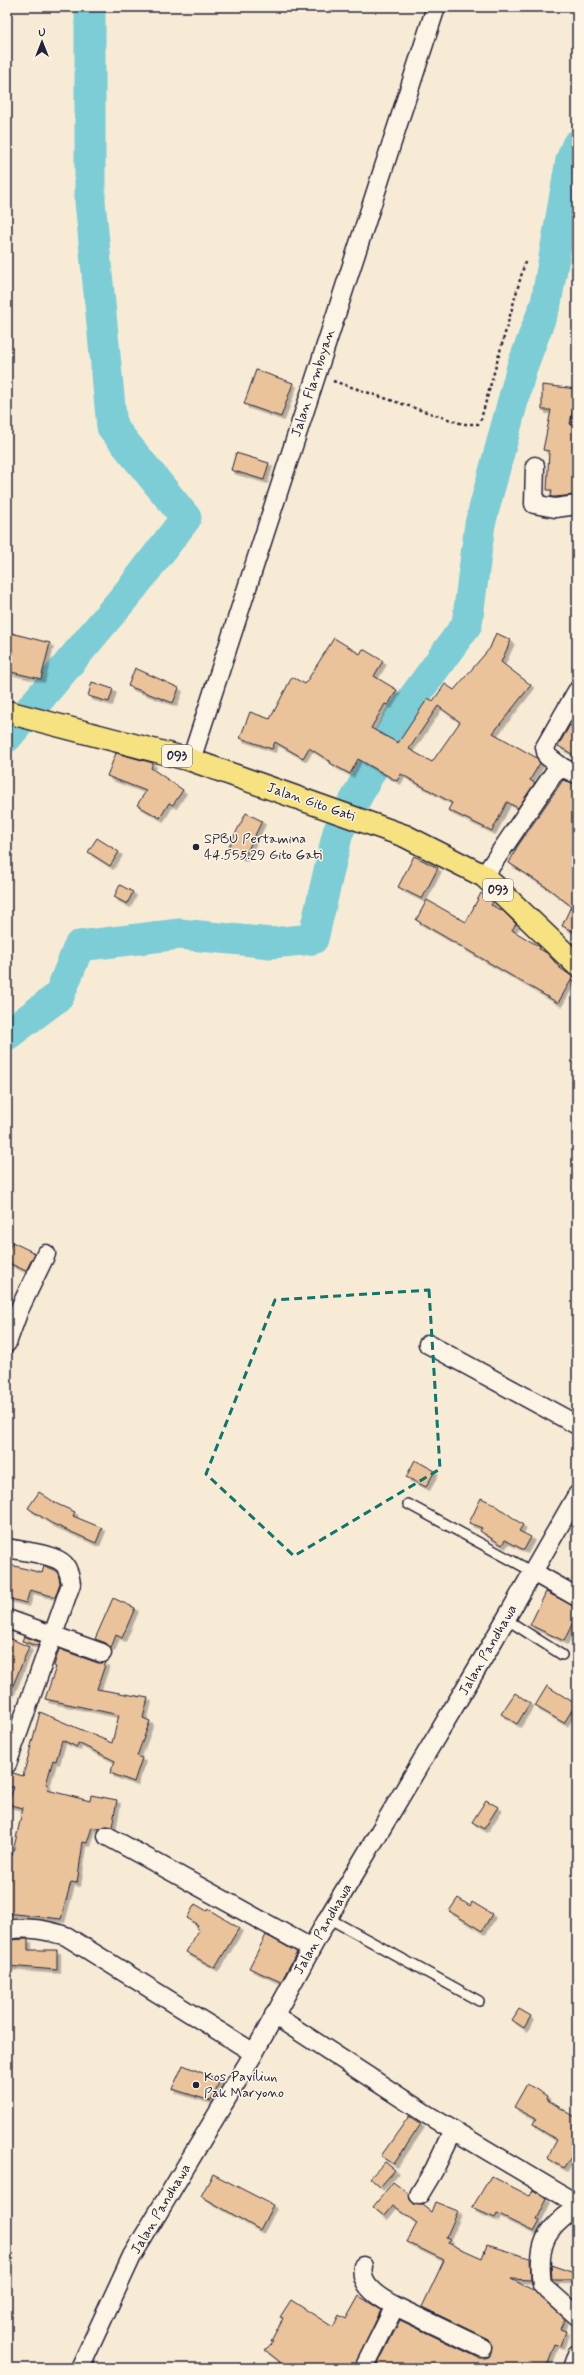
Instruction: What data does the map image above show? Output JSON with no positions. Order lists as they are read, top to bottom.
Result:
{
  "streets": {
    "main road": ["093", "Jalan Gito Gati"],
    "street": ["Jalan Flamboyan", "Jalan Pandhawa"]
  },
  "crossings": [
    ["Jalan Flamboyan", "Jalan Gito Gati"]
  ],
  "places": ["SPBU Pertamina 44.555.29 Gito Gati", "Kos Paviliun Pak Maryono"],
  "north": "top"
}
